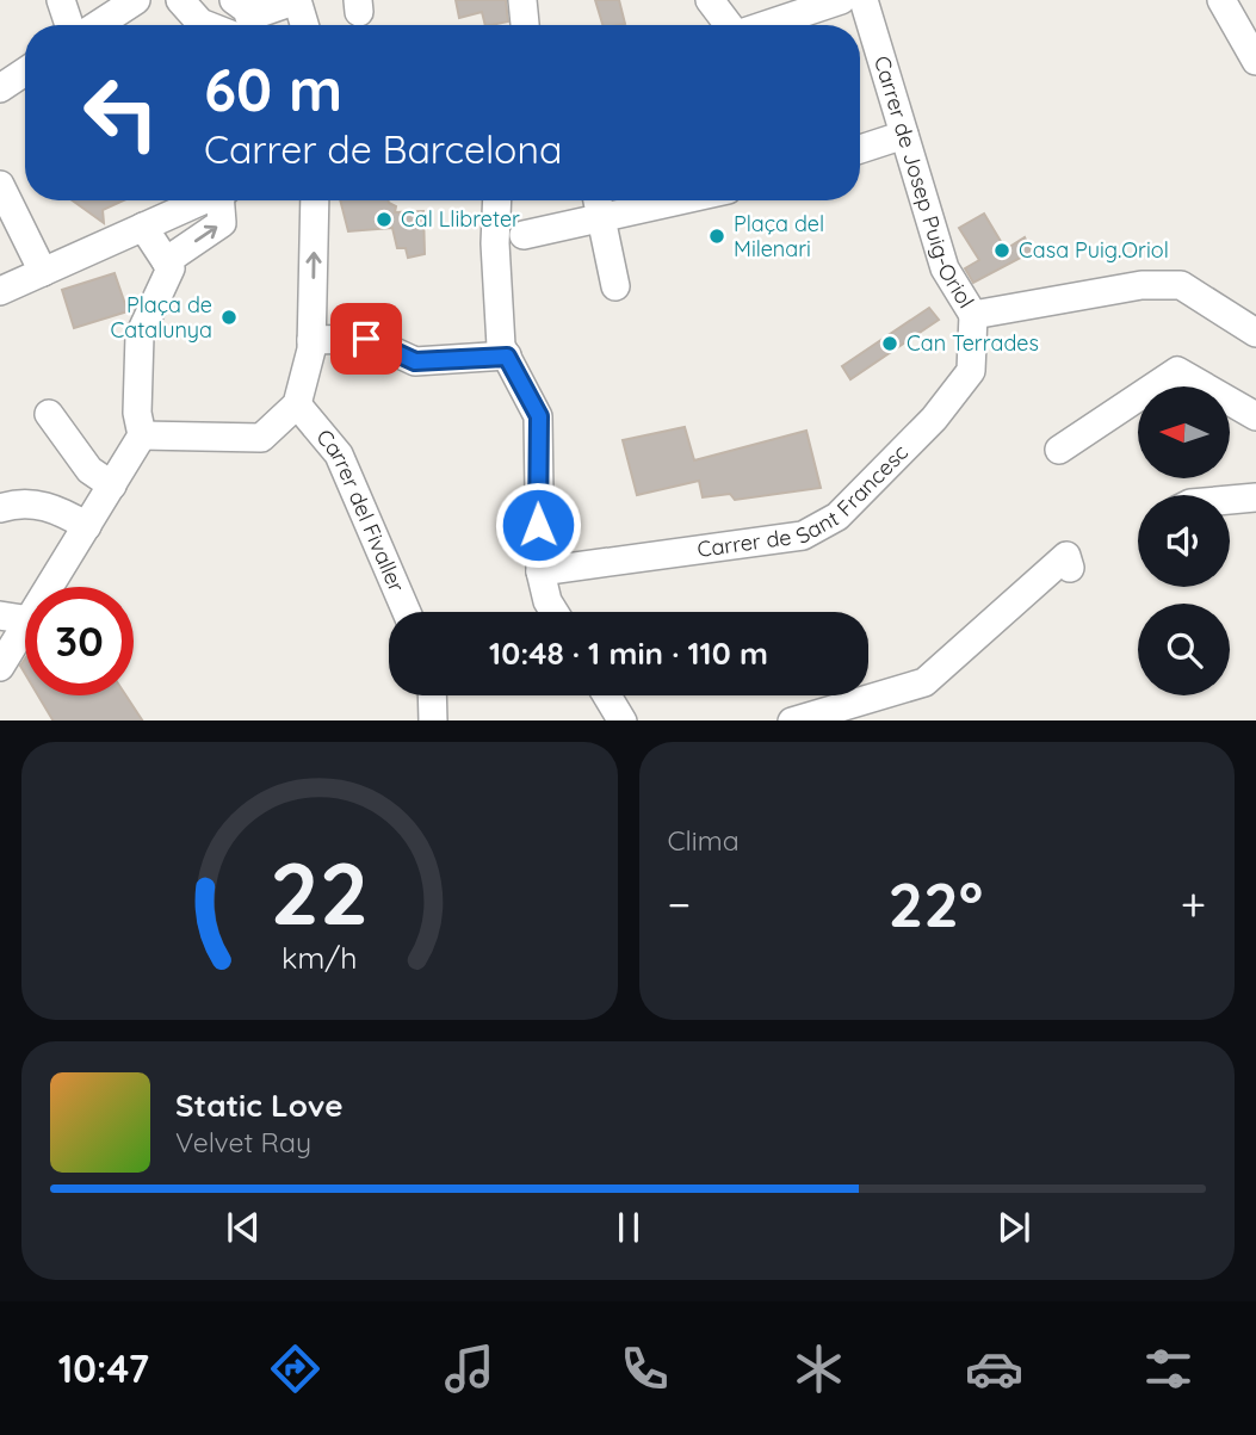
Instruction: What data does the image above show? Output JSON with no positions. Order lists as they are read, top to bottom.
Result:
{
  "streets": {
    "street": ["Carrer de Josep Puig-Oriol", "Carrer de Sant Francesc", "Carrer del Fivaller"]
  },
  "crossings": [
    ["Carrer de Josep Puig-Oriol", "Carrer de Sant Francesc"]
  ],
  "places": [
    "Cal Llibreter",
    "Plaça del Milenari",
    "Casa Puig.Oriol",
    "Plaça de Catalunya",
    "Can Terrades"
  ],
  "north": "left",
  "page": {
    "turn": ["60 m", "Carrer de Barcelona"],
    "limit": "30",
    "trip": "10:48 · 1 min · 110 m",
    "tile": "Clima",
    "heat": ["−", "22°", "+"],
    "song": ["Static Love", "Velvet Ray"],
    "tabs": "10:47",
    "gauge": ["22", "km/h"]
  }
}
